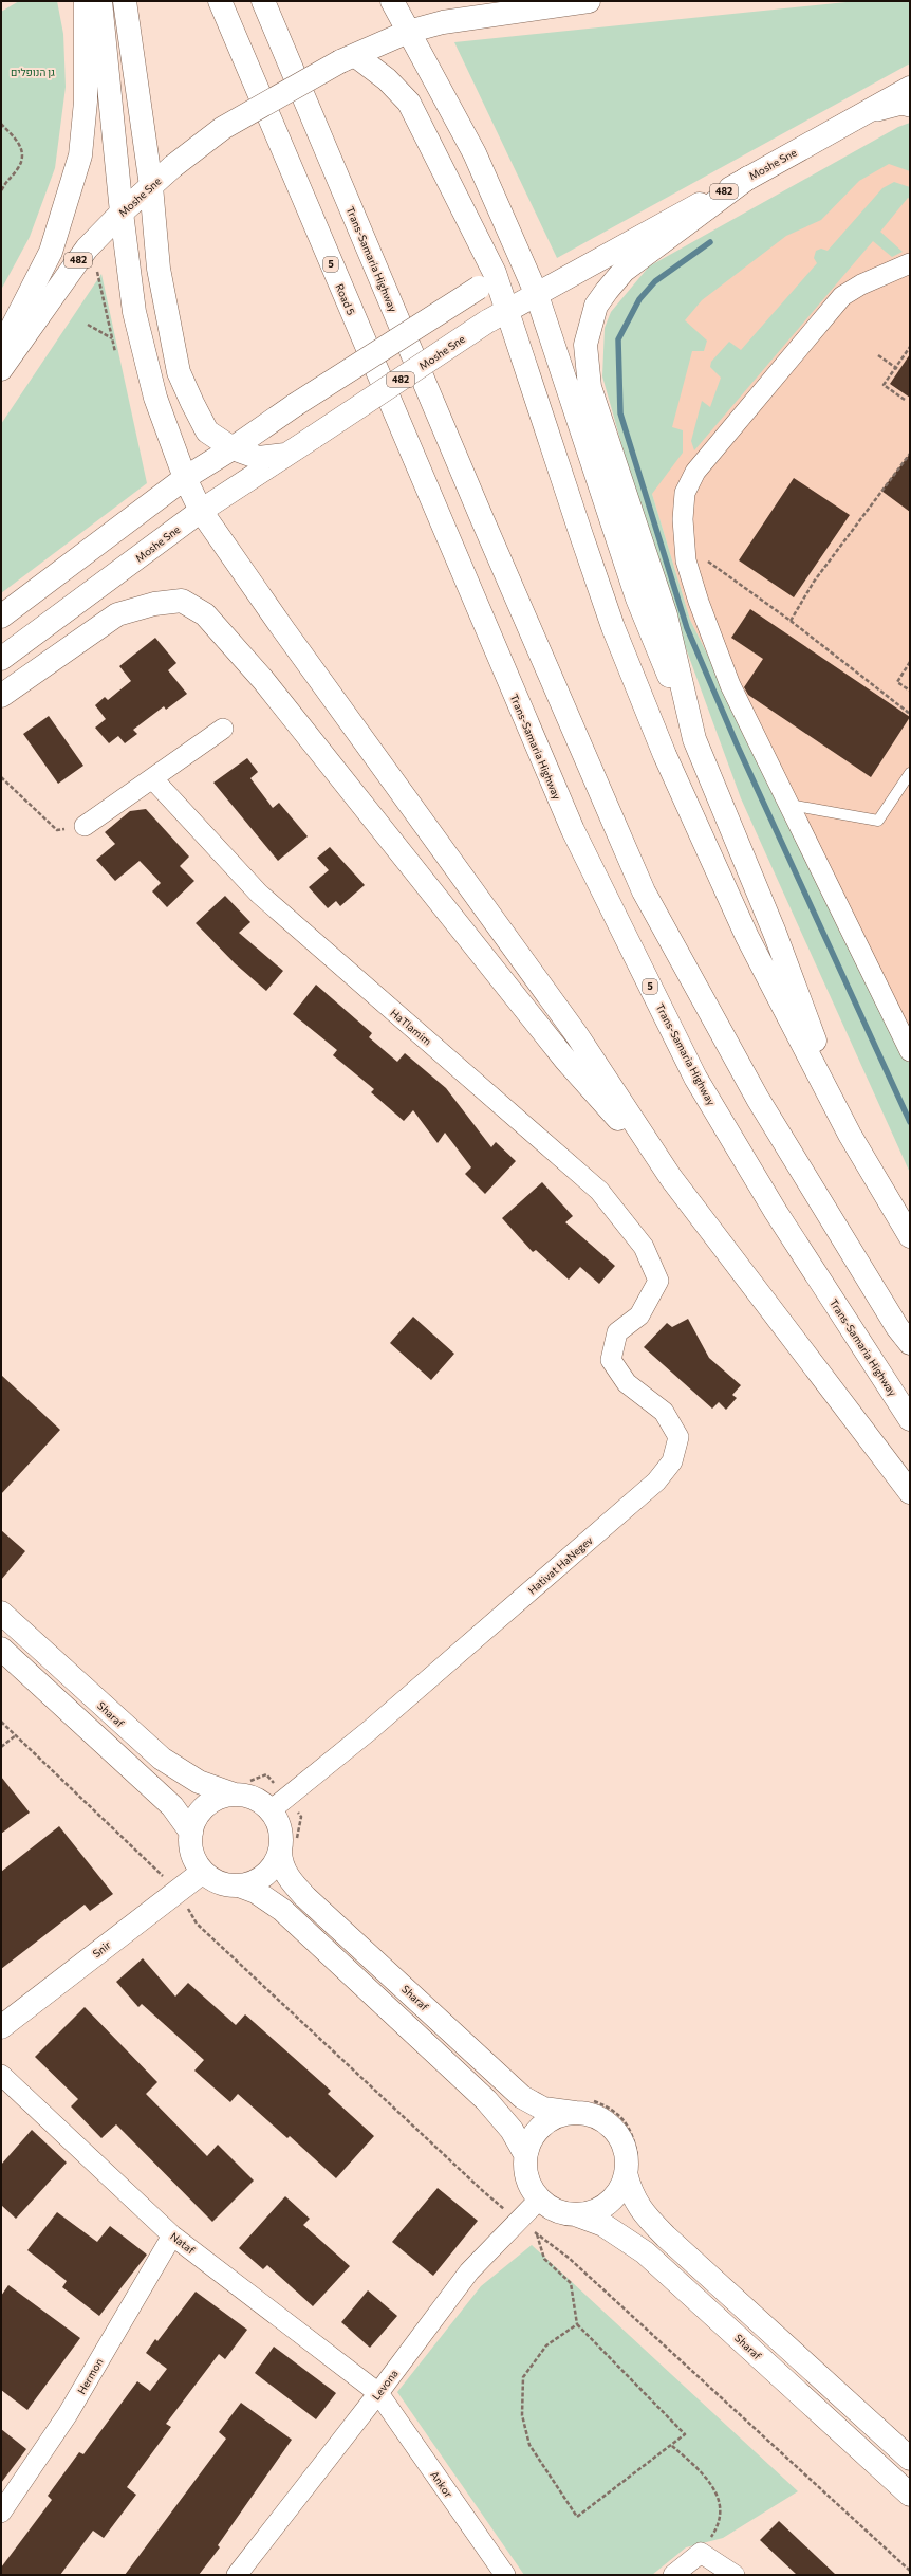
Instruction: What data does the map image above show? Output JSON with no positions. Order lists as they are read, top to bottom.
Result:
{
  "streets": {
    "main road": [
      "Moshe Sne",
      "482",
      "5",
      "Road 5",
      "Sharaf",
      "Snir"
    ],
    "street": [
      "HaTlamim",
      "Hativat HaNegev",
      "Nataf",
      "Hermon",
      "Levona",
      "Ankor"
    ]
  },
  "crossings": [
    ["HaTlamim", "Hativat HaNegev"],
    ["Hativat HaNegev", "Sharaf"],
    ["Hativat HaNegev", "Snir"],
    ["Sharaf", "Snir"],
    ["Sharaf", "Levona"],
    ["Nataf", "Hermon"],
    ["Nataf", "Levona"],
    ["Nataf", "Ankor"],
    ["Levona", "Ankor"]
  ],
  "parks": ["גן הנופלים"]
}
